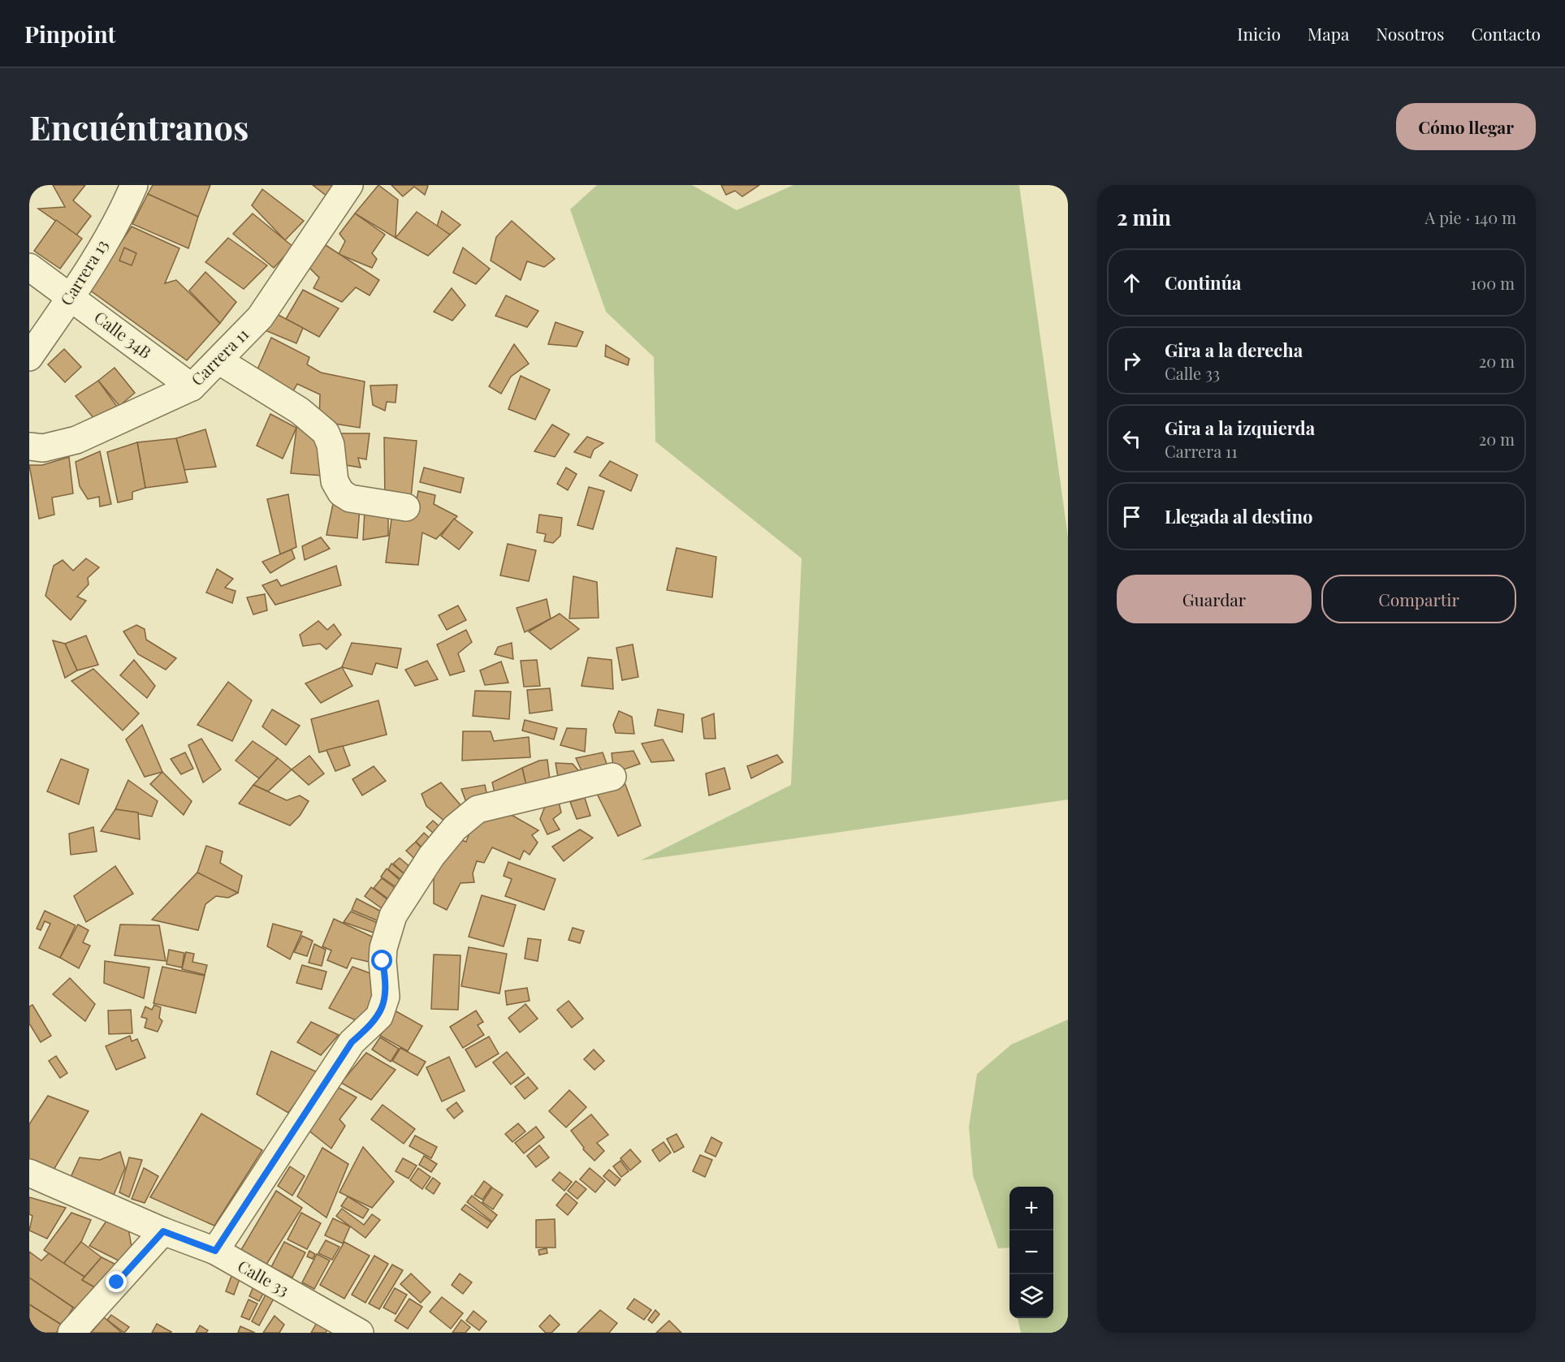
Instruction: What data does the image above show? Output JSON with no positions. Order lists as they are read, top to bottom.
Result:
{
  "streets": {
    "street": [
      "Carrera 13",
      "Calle 34B",
      "Carrera 11",
      "Calle 33"
    ]
  },
  "crossings": [
    ["Carrera 13", "Calle 34B"],
    ["Calle 34B", "Carrera 11"]
  ],
  "page": {
    "header": "Pinpoint",
    "nav": [
      "Inicio",
      "Mapa",
      "Nosotros",
      "Contacto"
    ],
    "buttons": [
      "Cómo llegar",
      ["Guardar", "Compartir"]
    ],
    "title": "Encuéntranos",
    "heading": ["2 min", "A pie · 140 m"],
    "list": [
      ["Continúa", "100 m"],
      ["Gira a la derecha", "Calle 33", "20 m"],
      ["Gira a la izquierda", "Carrera 11", "20 m"],
      "Llegada al destino"
    ],
    "map_buttons": ["+", "−"]
  }
}
